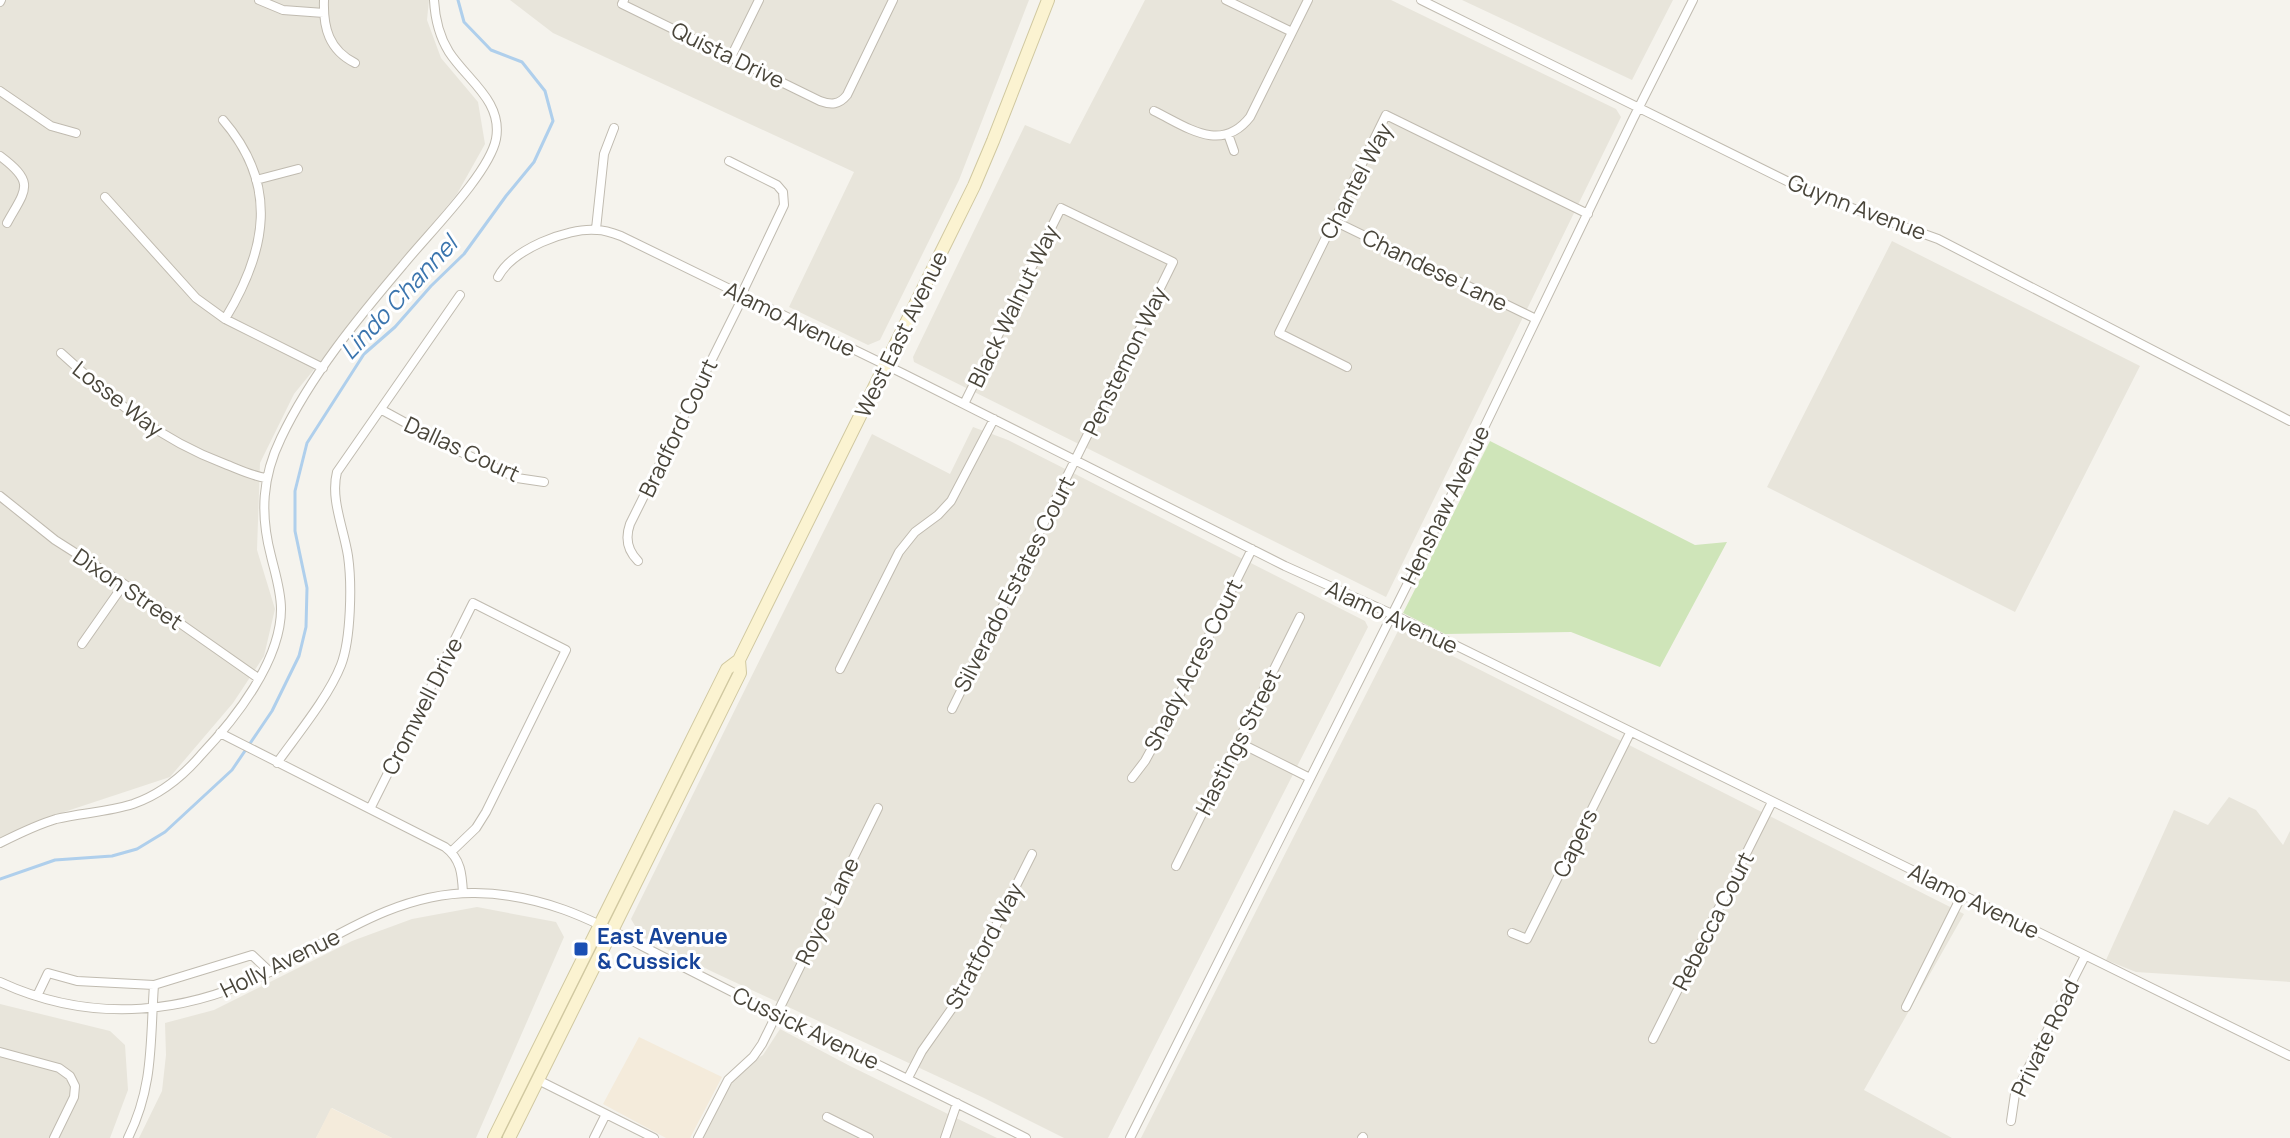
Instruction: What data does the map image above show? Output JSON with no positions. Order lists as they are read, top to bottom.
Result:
{
  "streets": {
    "main road": ["West East Avenue"],
    "street": [
      "Quista Drive",
      "Chantel Way",
      "Guynn Avenue",
      "Chandese Lane",
      "Black Walnut Way",
      "Alamo Avenue",
      "Penstemon Way",
      "Losse Way",
      "Bradford Court",
      "Dallas Court",
      "Henshaw Avenue",
      "Silverado Estates Court",
      "Dixon Street",
      "Shady Acres Court",
      "Cromwell Drive",
      "Hastings Street",
      "Capers",
      "Royce Lane",
      "Rebecca Court",
      "Stratford Way",
      "Holly Avenue",
      "Cussick Avenue",
      "Private Road"
    ]
  },
  "crossings": [
    ["Chantel Way", "Chandese Lane"],
    ["Chantel Way", "Henshaw Avenue"],
    ["Guynn Avenue", "Henshaw Avenue"],
    ["Chandese Lane", "Henshaw Avenue"],
    ["Black Walnut Way", "Alamo Avenue"],
    ["Black Walnut Way", "Penstemon Way"],
    ["Alamo Avenue", "West East Avenue"],
    ["Alamo Avenue", "Penstemon Way"],
    ["Alamo Avenue", "Bradford Court"],
    ["Alamo Avenue", "Henshaw Avenue"],
    ["Alamo Avenue", "Silverado Estates Court"],
    ["Alamo Avenue", "Shady Acres Court"],
    ["Alamo Avenue", "Capers"],
    ["Alamo Avenue", "Rebecca Court"],
    ["Alamo Avenue", "Private Road"],
    ["West East Avenue", "Cussick Avenue"],
    ["Penstemon Way", "Silverado Estates Court"],
    ["Royce Lane", "Cussick Avenue"],
    ["Stratford Way", "Cussick Avenue"],
    ["Holly Avenue", "Cussick Avenue"]
  ],
  "water": ["Lindo Channel"],
  "places": {
    "transit": ["East Avenue & Cussick"]
  }
}
